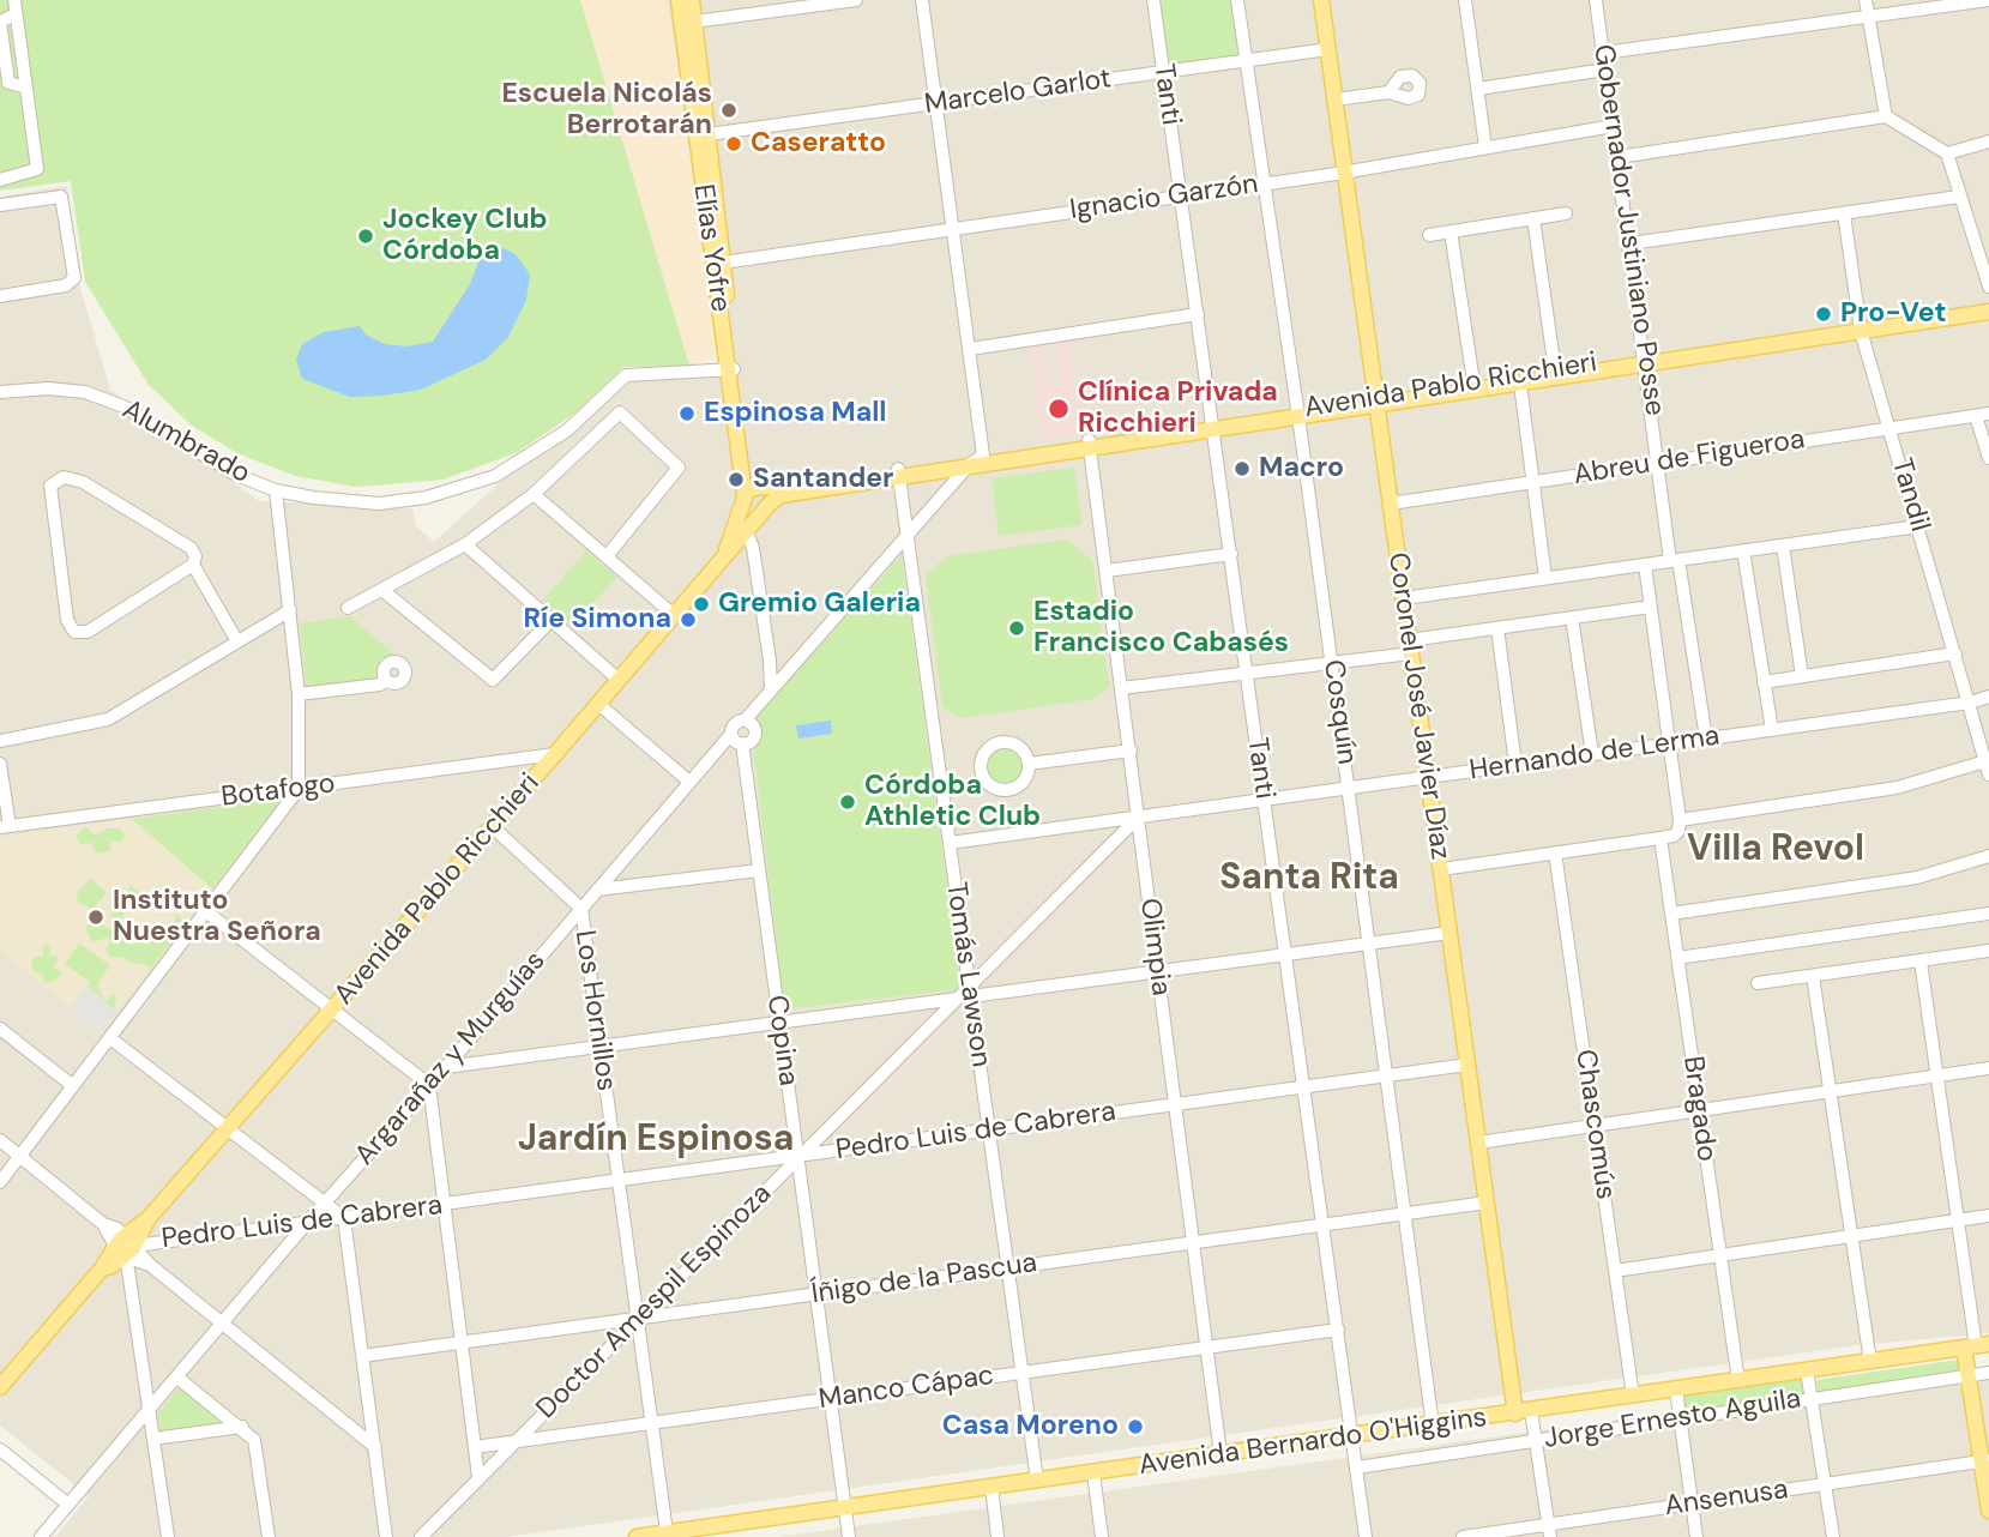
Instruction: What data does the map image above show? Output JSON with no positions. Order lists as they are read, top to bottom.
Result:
{
  "streets": {
    "main road": [
      "Elías Yofre",
      "Avenida Pablo Ricchieri",
      "Coronel José Javier Díaz",
      "Avenida Bernardo O'Higgins"
    ],
    "street": [
      "Marcelo Garlot",
      "Tanti",
      "Ignacio Garzón",
      "Gobernador Justiniano Posse",
      "Alumbrado",
      "Abreu de Figueroa",
      "Tandil",
      "Cosquín",
      "Hernando de Lerma",
      "Botafogo",
      "Olimpia",
      "Tomás Lawson",
      "Los Hornillos",
      "Copina",
      "Argarañaz y Murguías",
      "Bragado",
      "Chascomús",
      "Pedro Luis de Cabrera",
      "Íñigo de la Pascua",
      "Doctor Amespil Espinoza",
      "Manco Cápac",
      "Jorge Ernesto Aguila",
      "Ansenusa"
    ]
  },
  "crossings": [
    ["Marcelo Garlot", "Tanti"],
    ["Marcelo Garlot", "Elías Yofre"],
    ["Marcelo Garlot", "Coronel José Javier Díaz"],
    ["Marcelo Garlot", "Cosquín"],
    ["Tanti", "Ignacio Garzón"],
    ["Tanti", "Avenida Pablo Ricchieri"],
    ["Tanti", "Hernando de Lerma"],
    ["Tanti", "Pedro Luis de Cabrera"],
    ["Tanti", "Íñigo de la Pascua"],
    ["Tanti", "Manco Cápac"],
    ["Tanti", "Jorge Ernesto Aguila"],
    ["Tanti", "Avenida Bernardo O'Higgins"],
    ["Ignacio Garzón", "Gobernador Justiniano Posse"],
    ["Ignacio Garzón", "Elías Yofre"],
    ["Ignacio Garzón", "Coronel José Javier Díaz"],
    ["Ignacio Garzón", "Cosquín"],
    ["Gobernador Justiniano Posse", "Avenida Pablo Ricchieri"],
    ["Gobernador Justiniano Posse", "Abreu de Figueroa"],
    ["Gobernador Justiniano Posse", "Hernando de Lerma"],
    ["Elías Yofre", "Avenida Pablo Ricchieri"],
    ["Elías Yofre", "Alumbrado"],
    ["Avenida Pablo Ricchieri", "Tandil"],
    ["Avenida Pablo Ricchieri", "Coronel José Javier Díaz"],
    ["Avenida Pablo Ricchieri", "Cosquín"],
    ["Avenida Pablo Ricchieri", "Botafogo"],
    ["Avenida Pablo Ricchieri", "Olimpia"],
    ["Avenida Pablo Ricchieri", "Tomás Lawson"],
    ["Avenida Pablo Ricchieri", "Los Hornillos"],
    ["Avenida Pablo Ricchieri", "Pedro Luis de Cabrera"],
    ["Abreu de Figueroa", "Tandil"],
    ["Abreu de Figueroa", "Coronel José Javier Díaz"],
    ["Tandil", "Hernando de Lerma"],
    ["Coronel José Javier Díaz", "Hernando de Lerma"],
    ["Coronel José Javier Díaz", "Pedro Luis de Cabrera"],
    ["Coronel José Javier Díaz", "Íñigo de la Pascua"],
    ["Coronel José Javier Díaz", "Jorge Ernesto Aguila"],
    ["Coronel José Javier Díaz", "Avenida Bernardo O'Higgins"],
    ["Coronel José Javier Díaz", "Ansenusa"],
    ["Cosquín", "Hernando de Lerma"],
    ["Cosquín", "Pedro Luis de Cabrera"],
    ["Cosquín", "Íñigo de la Pascua"],
    ["Cosquín", "Avenida Bernardo O'Higgins"],
    ["Hernando de Lerma", "Olimpia"],
    ["Hernando de Lerma", "Tomás Lawson"],
    ["Hernando de Lerma", "Doctor Amespil Espinoza"],
    ["Olimpia", "Pedro Luis de Cabrera"],
    ["Olimpia", "Íñigo de la Pascua"],
    ["Olimpia", "Doctor Amespil Espinoza"],
    ["Olimpia", "Manco Cápac"],
    ["Olimpia", "Avenida Bernardo O'Higgins"],
    ["Tomás Lawson", "Pedro Luis de Cabrera"],
    ["Tomás Lawson", "Íñigo de la Pascua"],
    ["Tomás Lawson", "Doctor Amespil Espinoza"],
    ["Tomás Lawson", "Manco Cápac"],
    ["Tomás Lawson", "Avenida Bernardo O'Higgins"],
    ["Los Hornillos", "Argarañaz y Murguías"],
    ["Los Hornillos", "Pedro Luis de Cabrera"],
    ["Los Hornillos", "Íñigo de la Pascua"],
    ["Los Hornillos", "Doctor Amespil Espinoza"],
    ["Los Hornillos", "Manco Cápac"],
    ["Los Hornillos", "Avenida Bernardo O'Higgins"],
    ["Copina", "Argarañaz y Murguías"],
    ["Copina", "Pedro Luis de Cabrera"],
    ["Copina", "Íñigo de la Pascua"],
    ["Copina", "Doctor Amespil Espinoza"],
    ["Copina", "Manco Cápac"],
    ["Copina", "Avenida Bernardo O'Higgins"],
    ["Argarañaz y Murguías", "Pedro Luis de Cabrera"],
    ["Bragado", "Avenida Bernardo O'Higgins"],
    ["Chascomús", "Avenida Bernardo O'Higgins"],
    ["Pedro Luis de Cabrera", "Doctor Amespil Espinoza"],
    ["Íñigo de la Pascua", "Doctor Amespil Espinoza"],
    ["Doctor Amespil Espinoza", "Manco Cápac"]
  ],
  "districts": ["Villa Revol", "Santa Rita", "Jardín Espinosa"],
  "places": [
    "Escuela Nicolás Berrotarán",
    "Caseratto",
    "Jockey Club Córdoba",
    "Pro-Vet",
    "Clínica Privada Ricchieri",
    "Espinosa Mall",
    "Macro",
    "Santander",
    "Gremio Galeria",
    "Ríe Simona",
    "Estadio Francisco Cabasés",
    "Córdoba Athletic Club",
    "Instituto Nuestra Señora",
    "Casa Moreno"
  ]
}
